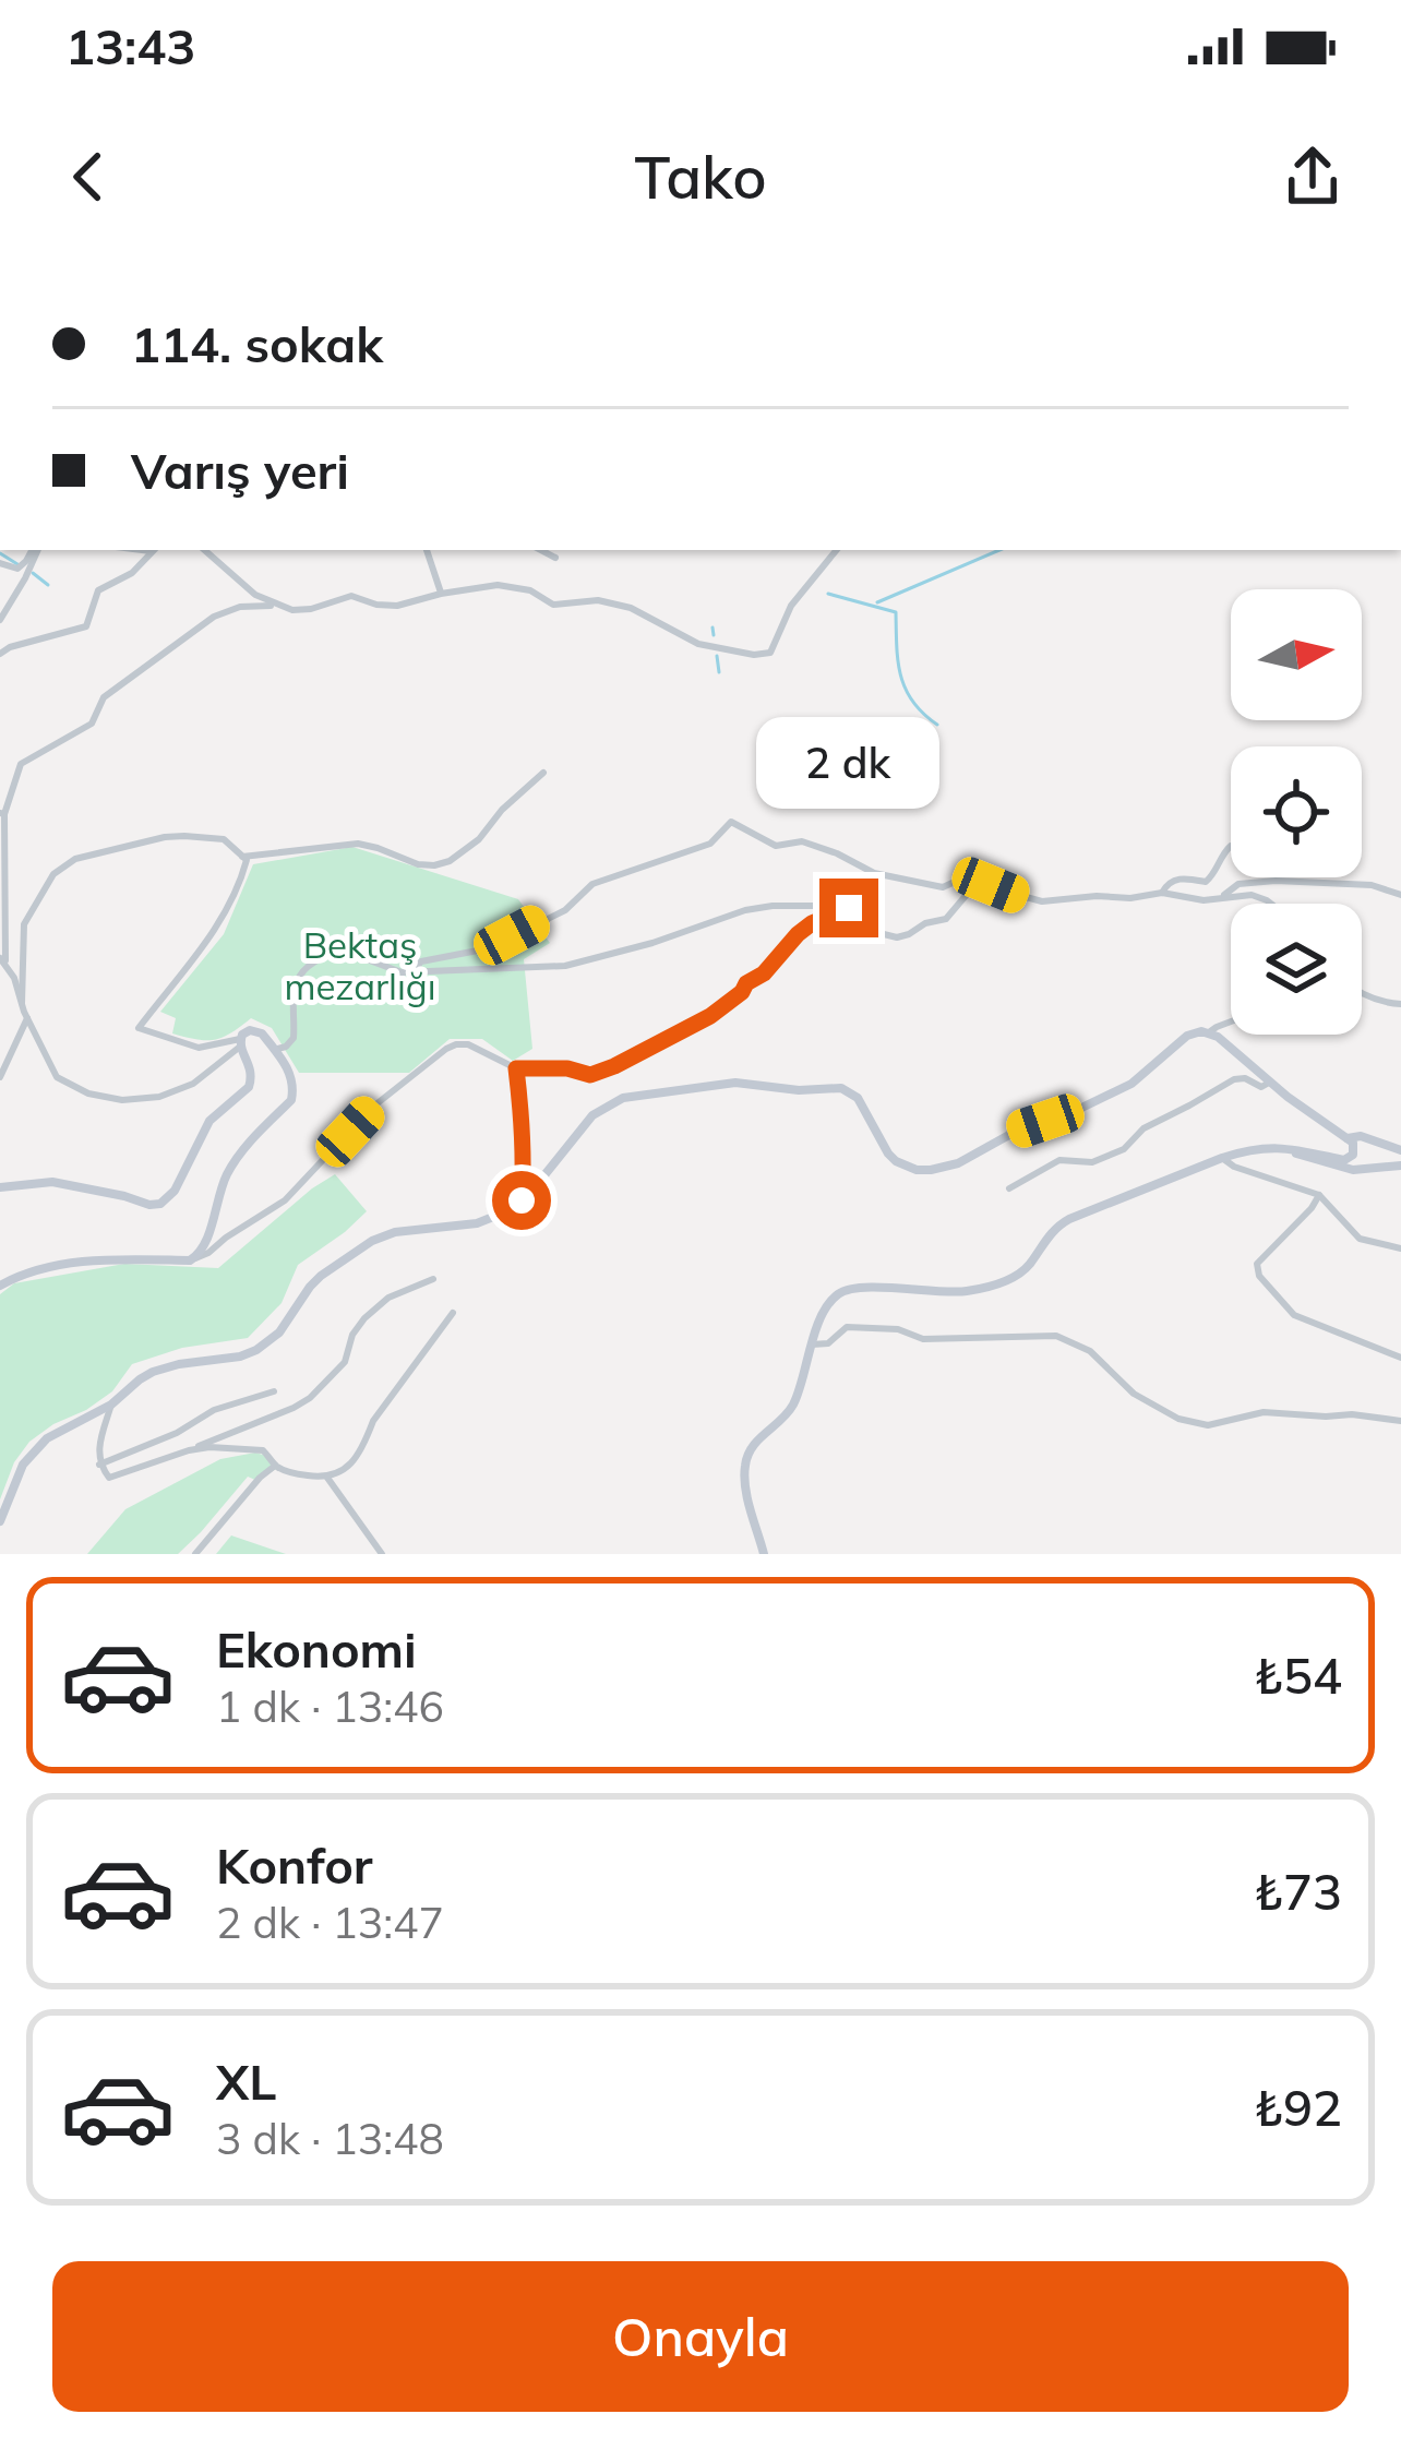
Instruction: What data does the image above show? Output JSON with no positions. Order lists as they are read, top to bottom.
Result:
{
  "parks": ["Bektaş mezarlığı"],
  "north": "right",
  "page": {
    "status": "13:43",
    "header": "Tako",
    "banner": ["114. sokak", "Varış yeri"],
    "bubble": "2 dk",
    "list": [
      {
        "name": "Ekonomi",
        "note": "1 dk · 13:46",
        "value": "₺54"
      },
      {
        "name": "Konfor",
        "note": "2 dk · 13:47",
        "value": "₺73"
      },
      {
        "name": "XL",
        "note": "3 dk · 13:48",
        "value": "₺92"
      }
    ],
    "buttons": "Onayla"
  }
}
